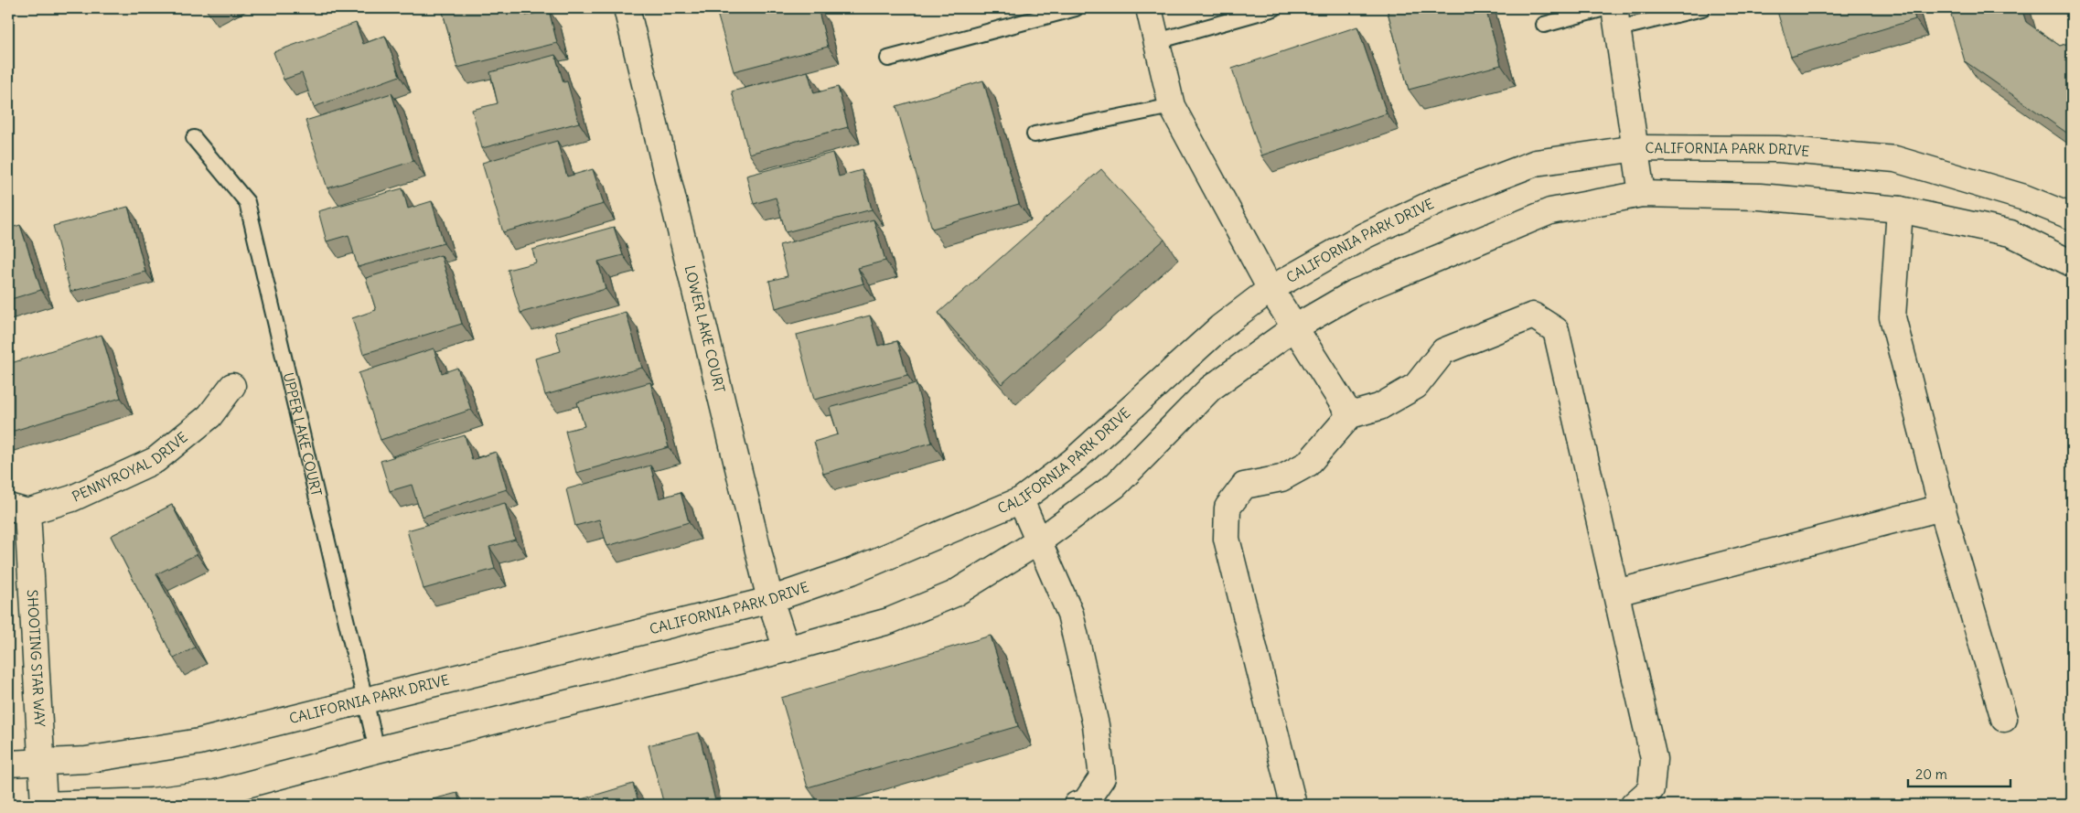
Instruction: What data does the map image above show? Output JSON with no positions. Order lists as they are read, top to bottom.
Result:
{
  "streets": {
    "street": [
      "CALIFORNIA PARK DRIVE",
      "LOWER LAKE COURT",
      "PENNYROYAL DRIVE",
      "SHOOTING STAR WAY"
    ],
    "lane": ["UPPER LAKE COURT"]
  },
  "crossings": [
    ["CALIFORNIA PARK DRIVE", "LOWER LAKE COURT"],
    ["CALIFORNIA PARK DRIVE", "UPPER LAKE COURT"],
    ["CALIFORNIA PARK DRIVE", "SHOOTING STAR WAY"],
    ["PENNYROYAL DRIVE", "SHOOTING STAR WAY"]
  ],
  "scale_bar": "20 m"
}
